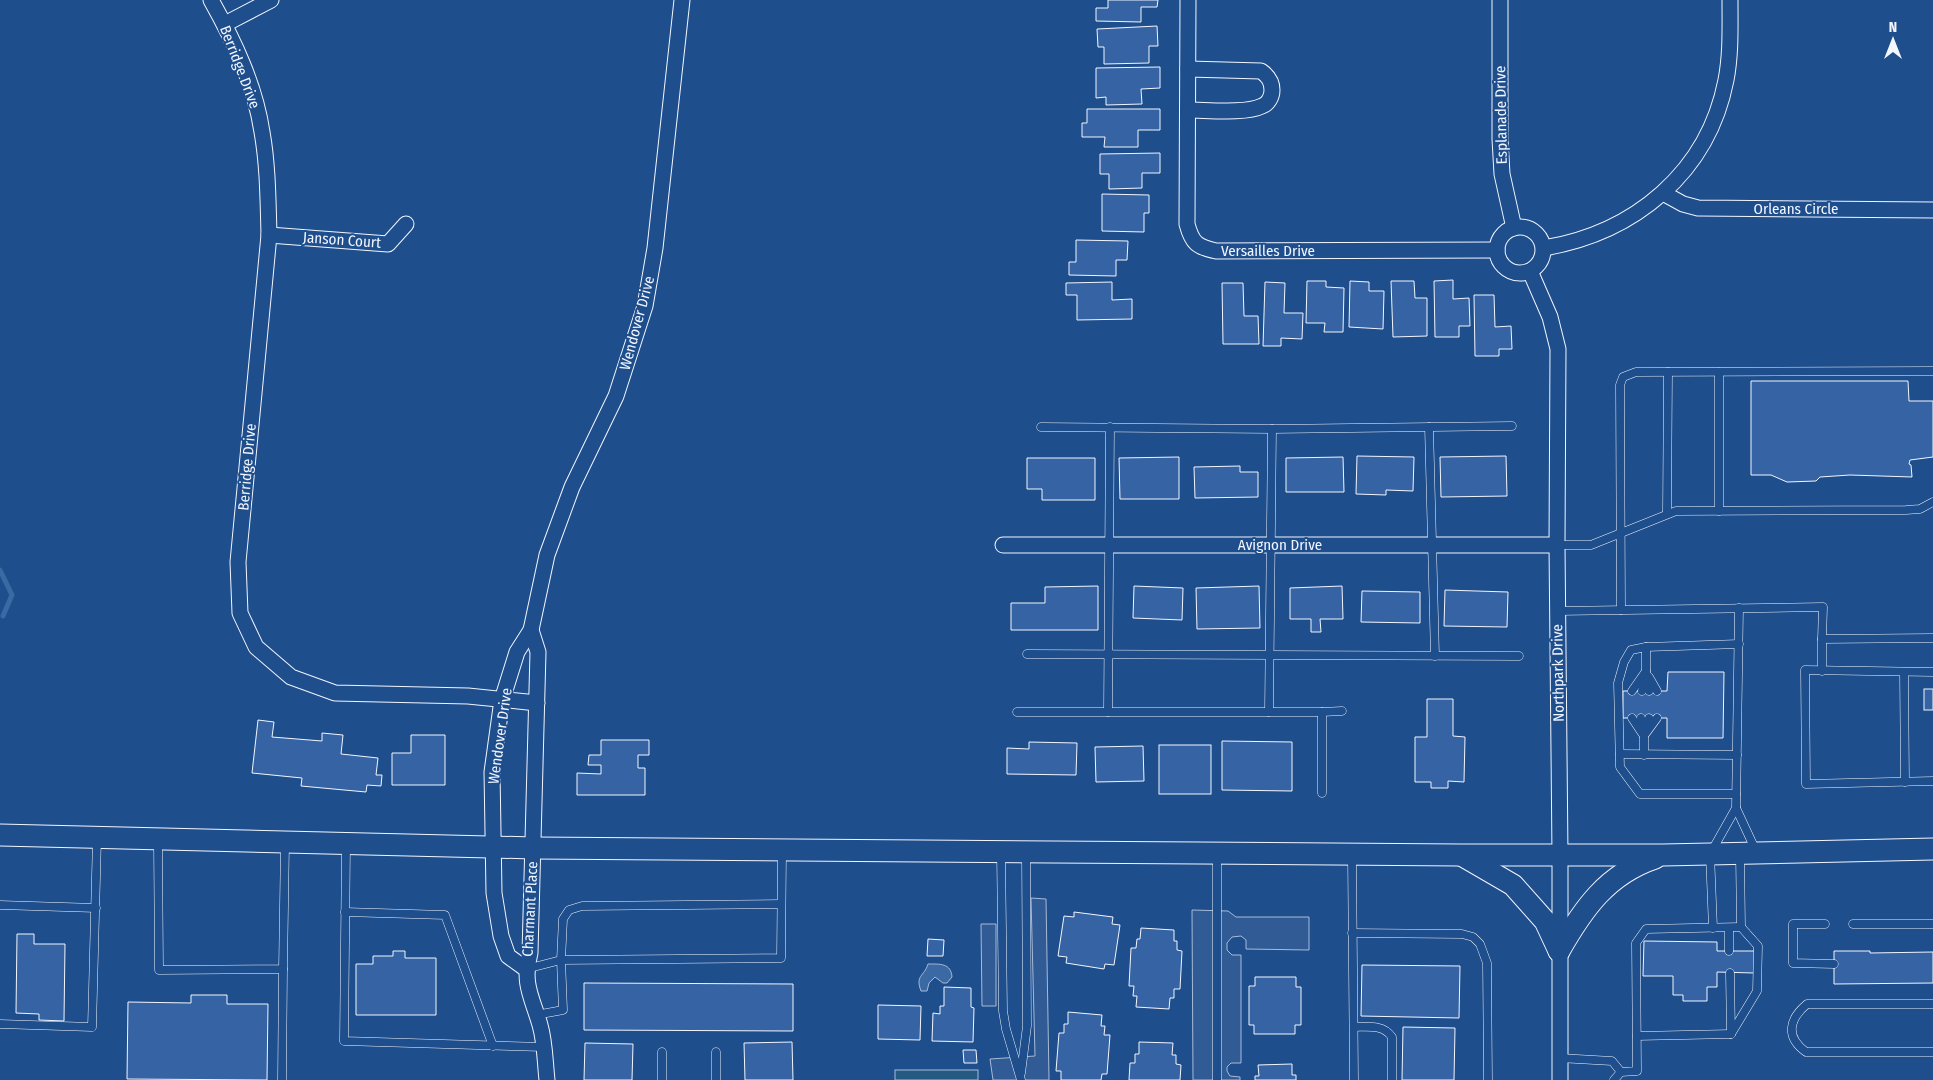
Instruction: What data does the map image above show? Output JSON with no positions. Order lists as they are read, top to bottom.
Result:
{
  "streets": {
    "street": [
      "Berridge Drive",
      "Esplanade Drive",
      "Orleans Circle",
      "Janson Court",
      "Versailles Drive",
      "Wendover Drive",
      "Avignon Drive",
      "Northpark Drive",
      "Charmant Place"
    ]
  },
  "crossings": [
    ["Berridge Drive", "Janson Court"],
    ["Berridge Drive", "Wendover Drive"],
    ["Esplanade Drive", "Versailles Drive"],
    ["Esplanade Drive", "Northpark Drive"],
    ["Versailles Drive", "Northpark Drive"],
    ["Wendover Drive", "Charmant Place"],
    ["Avignon Drive", "Northpark Drive"]
  ],
  "north": "top"
}
